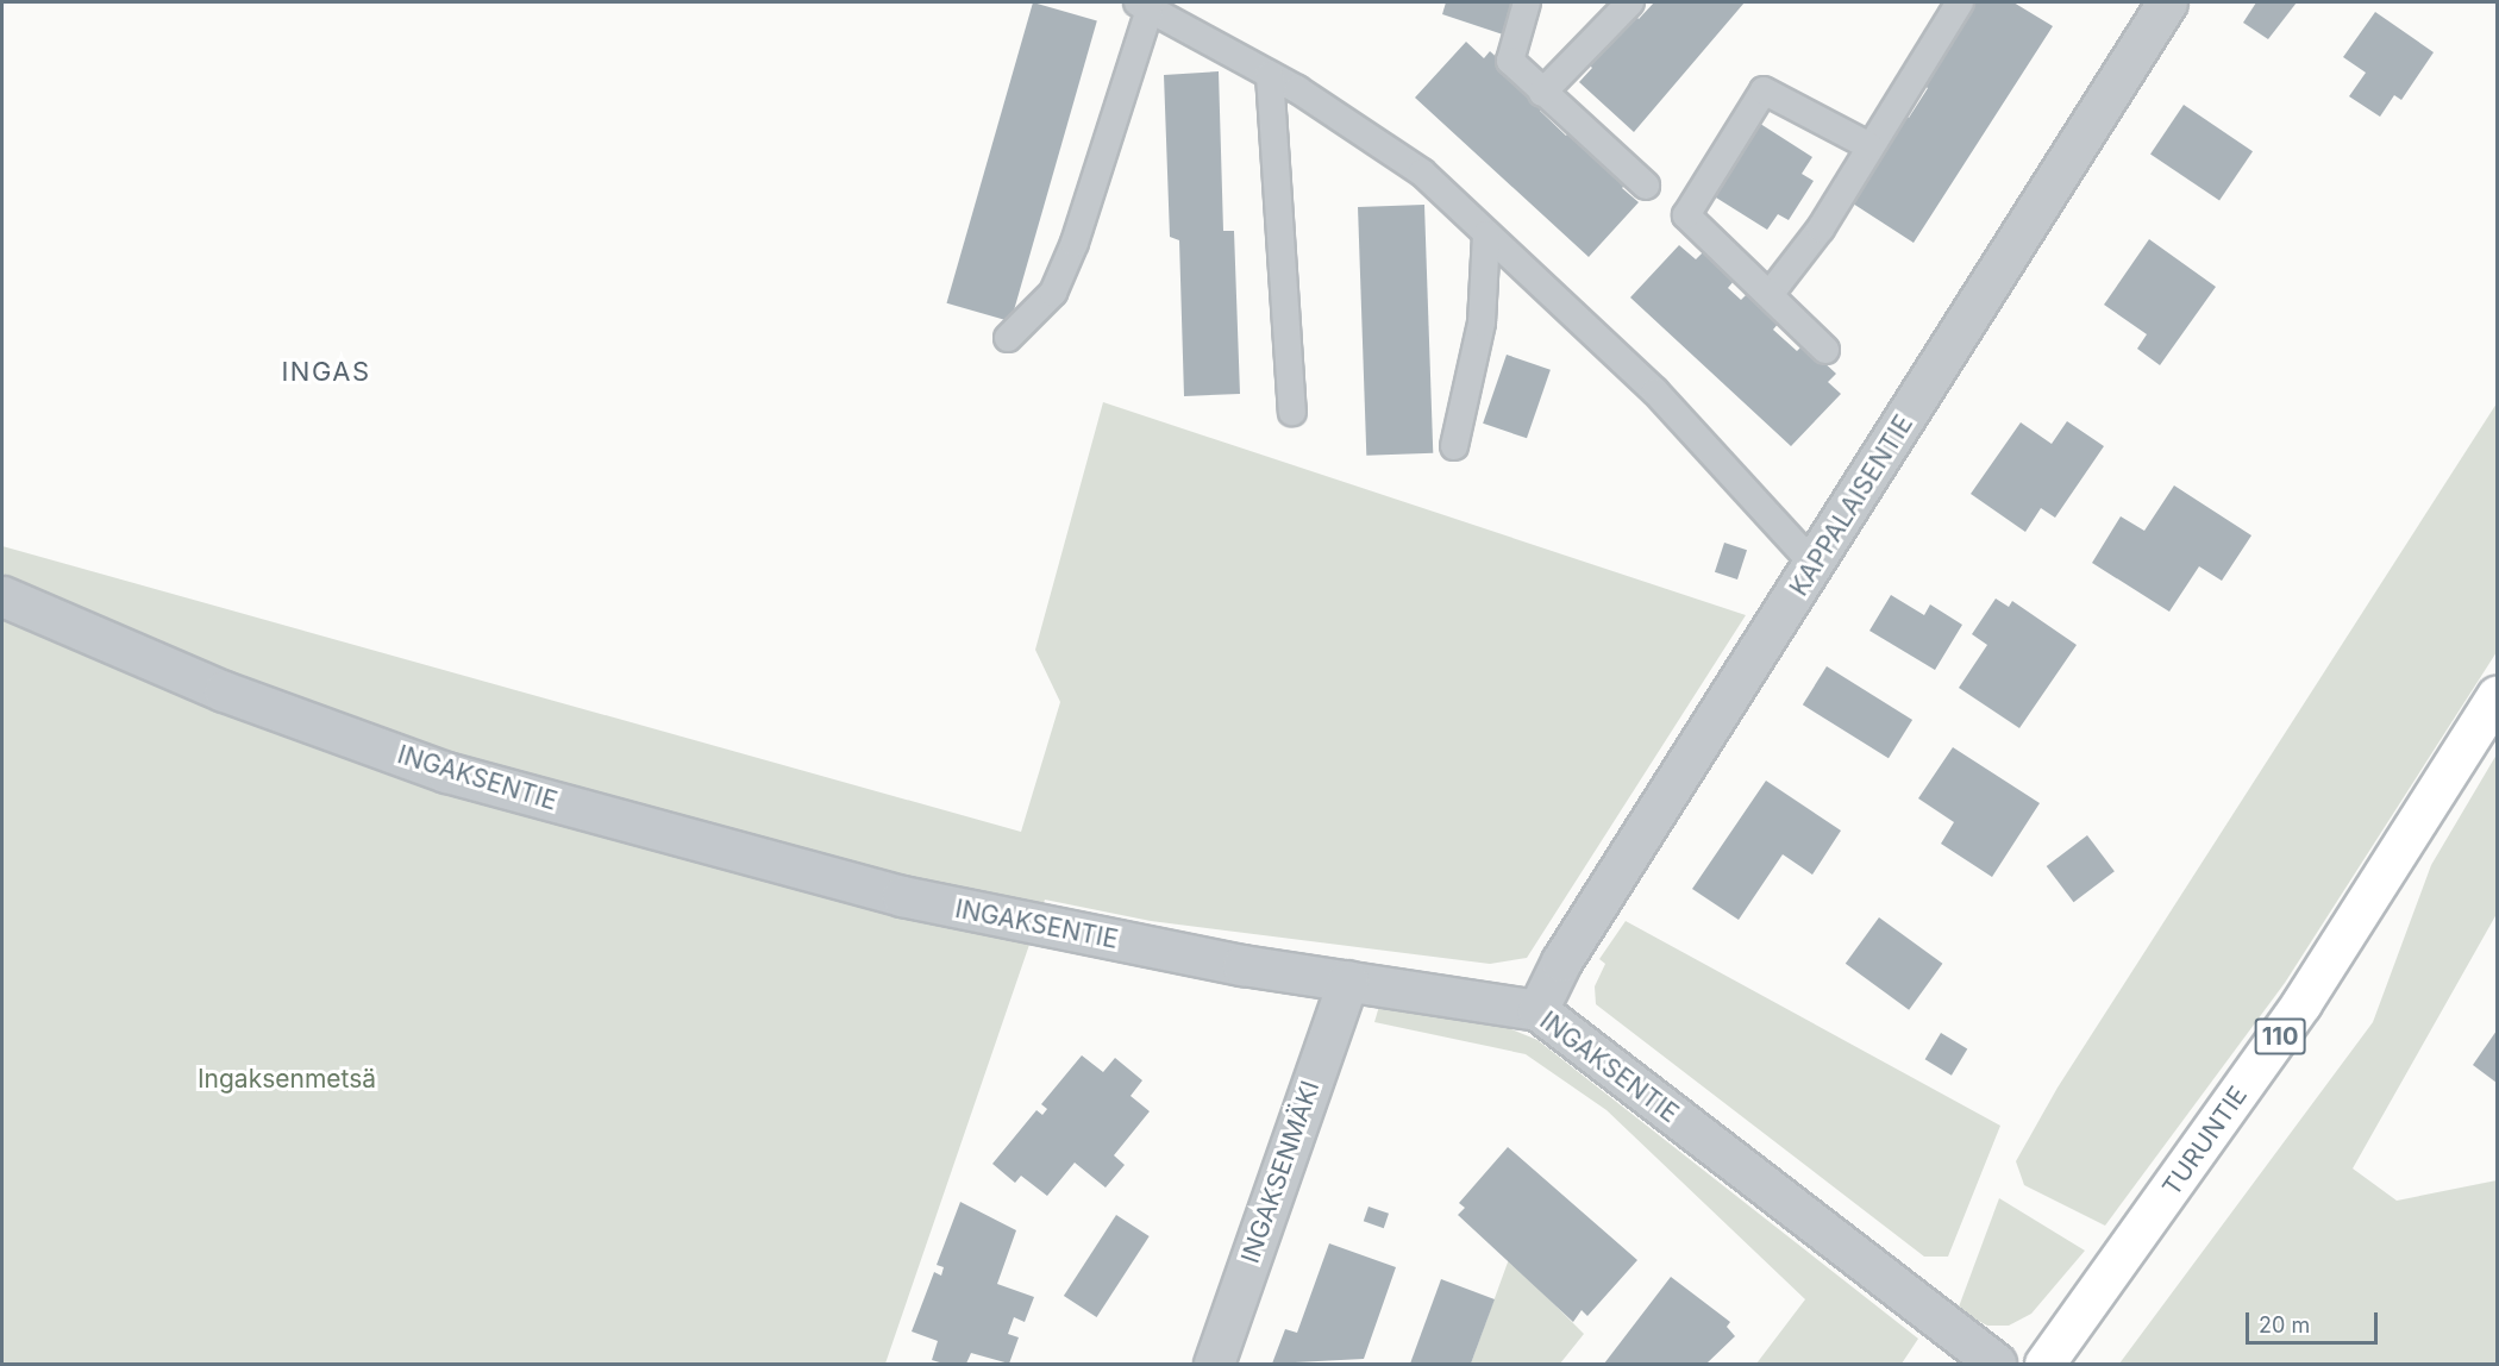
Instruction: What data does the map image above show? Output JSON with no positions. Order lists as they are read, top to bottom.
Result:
{
  "streets": {
    "main road": ["110", "TURUNTIE"],
    "street": ["KAPPALAISENTIE", "INGAKSENTIE", "INGAKSENMÄKI"]
  },
  "crossings": [
    ["KAPPALAISENTIE", "INGAKSENTIE"],
    ["INGAKSENTIE", "INGAKSENMÄKI"]
  ],
  "districts": ["INGAS"],
  "parks": ["Ingaksenmetsä"],
  "scale_bar": "20 m"
}
